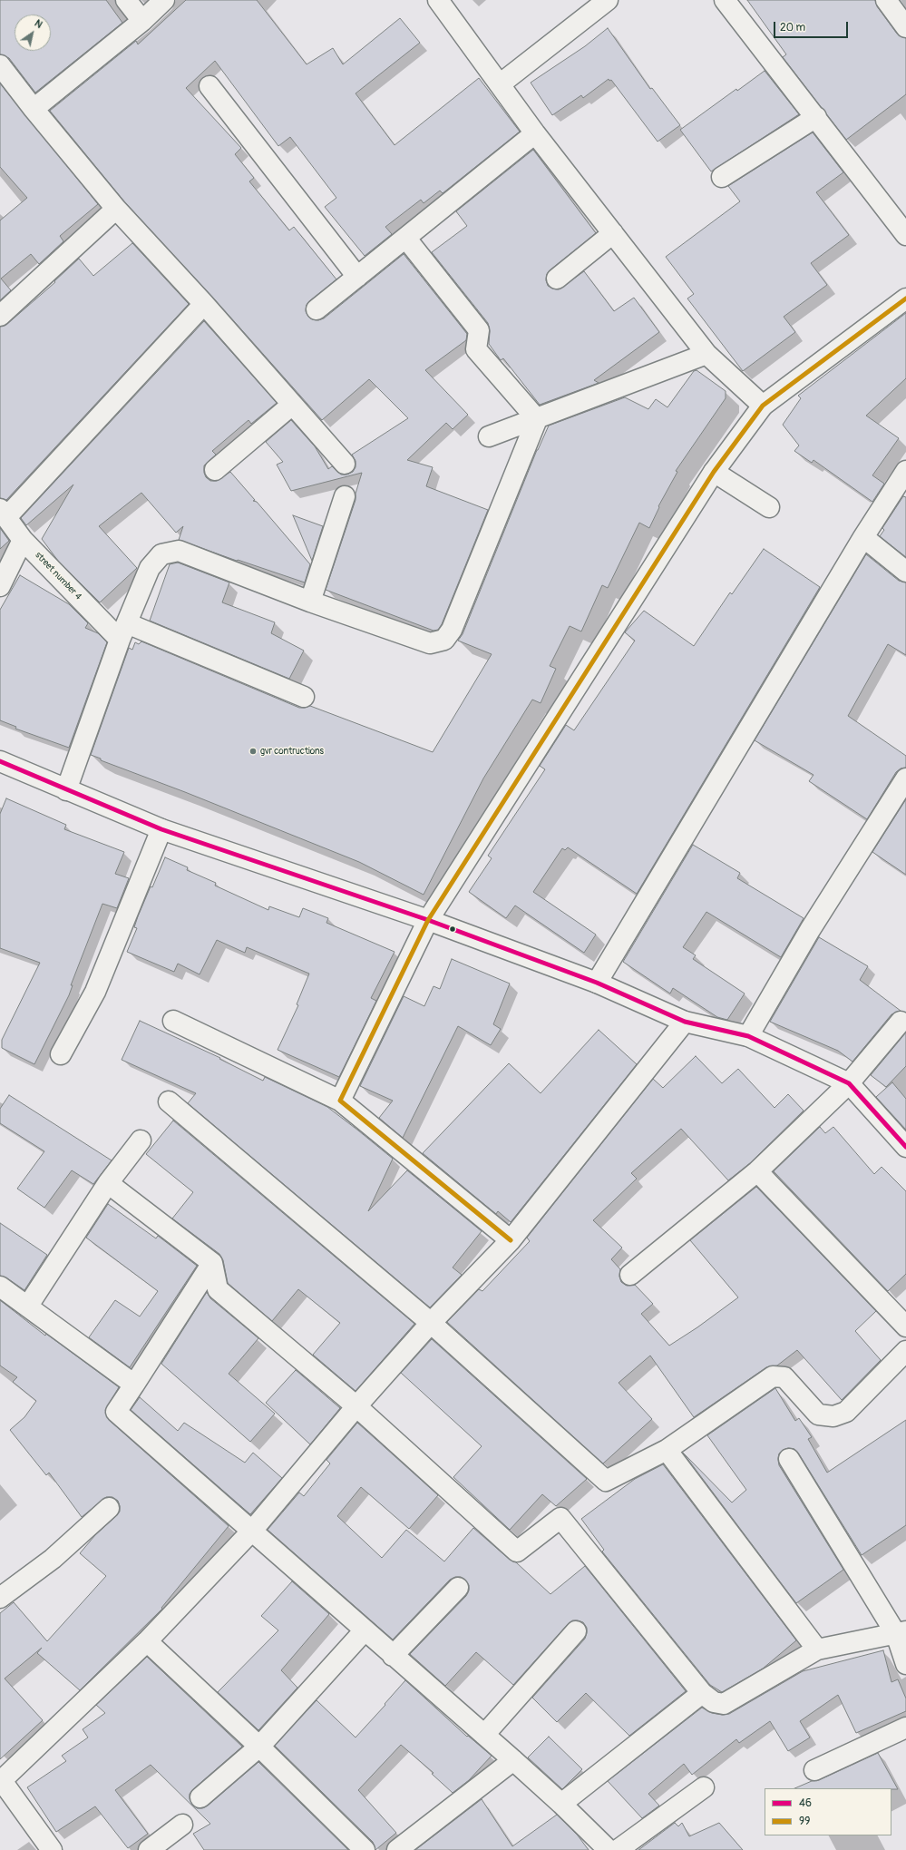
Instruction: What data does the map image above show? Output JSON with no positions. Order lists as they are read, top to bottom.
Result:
{
  "streets": {
    "street": ["street number 4"]
  },
  "places": ["gvr contructions"],
  "lines": ["transit line 99", "transit line 46"],
  "legend": ["46", "99"],
  "scale_bar": "20 m",
  "north": "top right"
}
